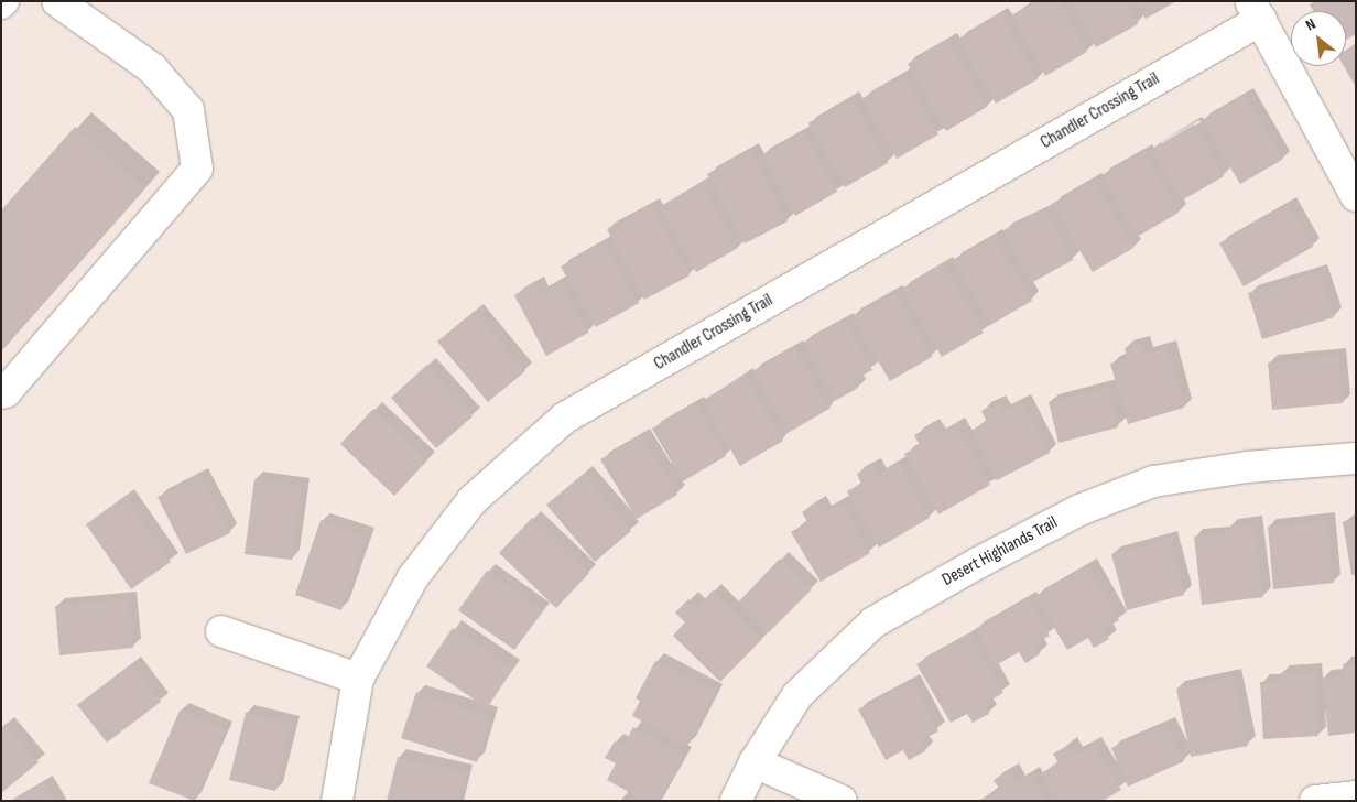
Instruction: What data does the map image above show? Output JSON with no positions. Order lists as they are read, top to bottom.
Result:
{
  "streets": {
    "street": ["Chandler Crossing Trail", "Desert Highlands Trail"]
  },
  "north": "top left"
}
